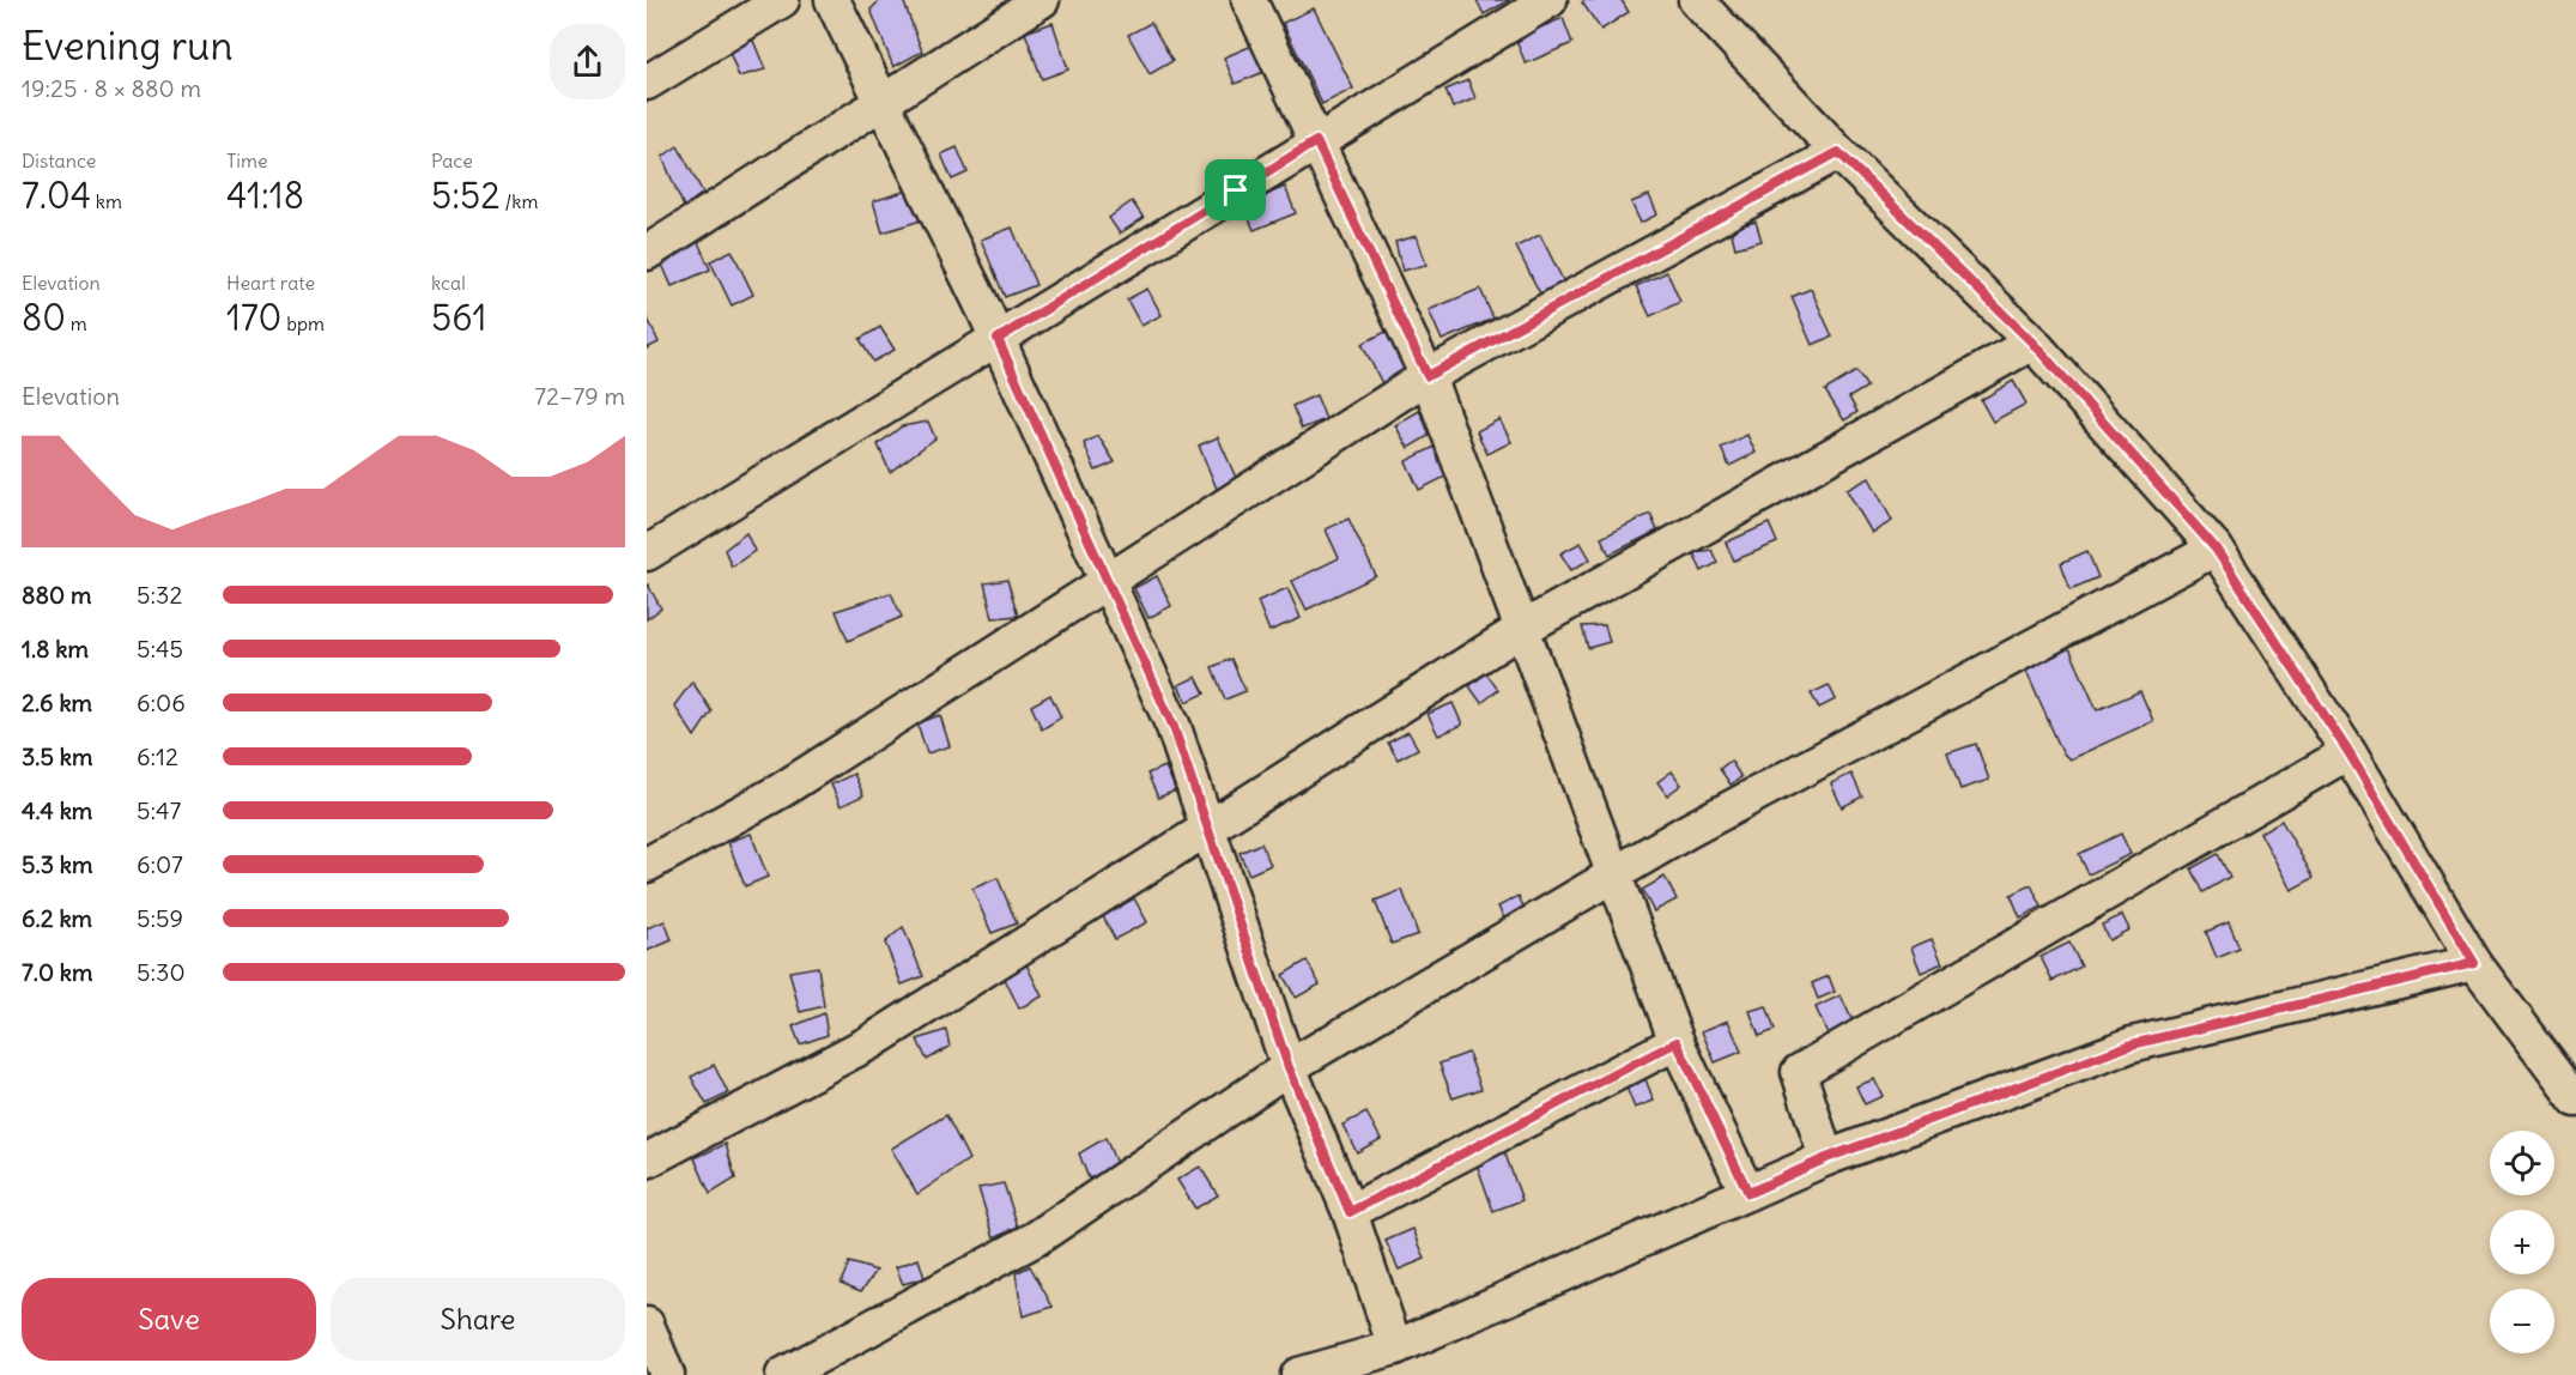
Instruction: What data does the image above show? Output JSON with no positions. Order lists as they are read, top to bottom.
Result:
{
  "page": {
    "heading": ["Evening run", "19:25 · 8 × 880 m"],
    "stats": [
      ["Distance", "7.04 km"],
      ["Time", "41:18"],
      ["Pace", "5:52 /km"],
      ["Elevation", "80 m"],
      ["Heart rate", "170 bpm"],
      ["kcal", "561"]
    ],
    "chart": ["Elevation", "72–79 m"],
    "list": [
      {
        "name": "880 m",
        "note": "5:32"
      },
      {
        "name": "1.8 km",
        "note": "5:45"
      },
      {
        "name": "2.6 km",
        "note": "6:06"
      },
      {
        "name": "3.5 km",
        "note": "6:12"
      },
      {
        "name": "4.4 km",
        "note": "5:47"
      },
      {
        "name": "5.3 km",
        "note": "6:07"
      },
      {
        "name": "6.2 km",
        "note": "5:59"
      },
      {
        "name": "7.0 km",
        "note": "5:30"
      }
    ],
    "map_buttons": ["+", "−"],
    "buttons": ["Save", "Share"]
  }
}
